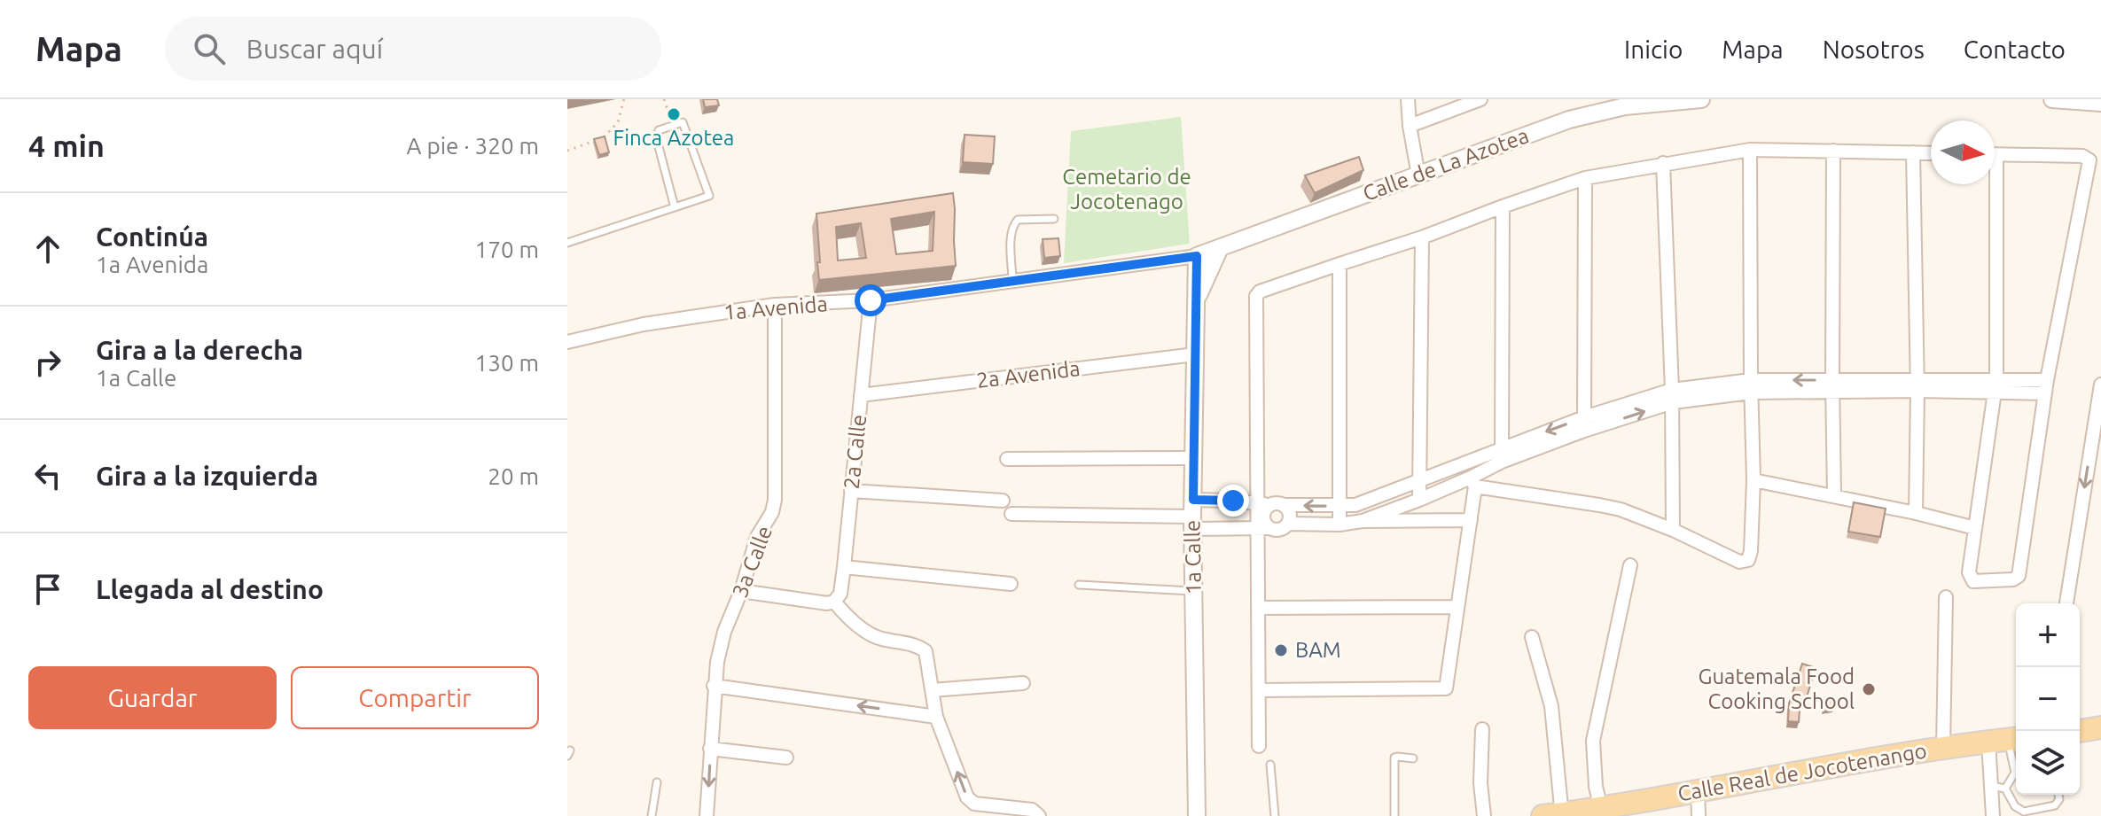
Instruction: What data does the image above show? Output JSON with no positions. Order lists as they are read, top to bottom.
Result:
{
  "streets": {
    "main road": ["Calle Real de Jocotenango"],
    "street": [
      "Calle de La Azotea",
      "1a Avenida",
      "2a Avenida",
      "2a Calle",
      "1a Calle",
      "3a Calle"
    ]
  },
  "crossings": [
    ["Calle de La Azotea", "1a Avenida"],
    ["Calle de La Azotea", "1a Calle"],
    ["1a Avenida", "2a Calle"],
    ["1a Avenida", "1a Calle"],
    ["1a Avenida", "3a Calle"],
    ["2a Avenida", "2a Calle"],
    ["2a Avenida", "1a Calle"]
  ],
  "parks": ["Cemetario de Jocotenago"],
  "places": ["Finca Azotea", "BAM", "Guatemala Food Cooking School"],
  "north": "right",
  "page": {
    "header": "Mapa",
    "search": "Buscar aquí",
    "nav": [
      "Inicio",
      "Mapa",
      "Nosotros",
      "Contacto"
    ],
    "heading": ["4 min", "A pie · 320 m"],
    "list": [
      ["Continúa", "1a Avenida", "170 m"],
      ["Gira a la derecha", "1a Calle", "130 m"],
      ["Gira a la izquierda", "20 m"],
      "Llegada al destino"
    ],
    "map_buttons": ["+", "−"],
    "buttons": ["Guardar", "Compartir"]
  }
}
